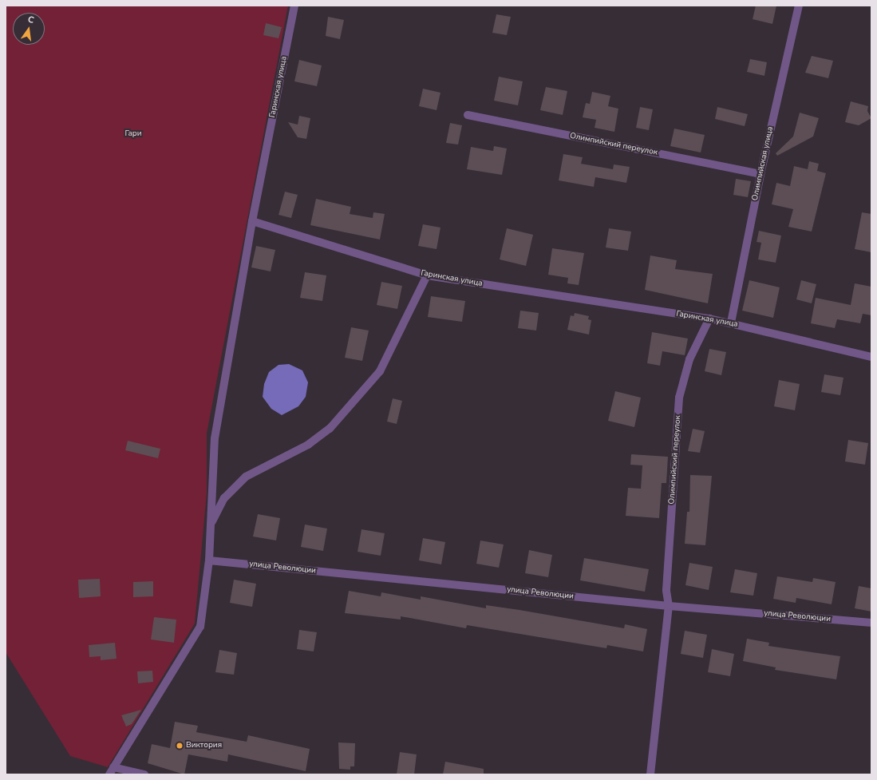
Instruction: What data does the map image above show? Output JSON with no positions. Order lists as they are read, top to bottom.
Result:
{
  "streets": {
    "street": [
      "Гаринская улица",
      "Олимпийский переулок",
      "Олимпийская улица",
      "улица Революции"
    ]
  },
  "crossings": [
    ["Гаринская улица", "Олимпийский переулок"],
    ["Гаринская улица", "Олимпийская улица"],
    ["Олимпийский переулок", "Олимпийская улица"],
    ["Олимпийский переулок", "улица Революции"]
  ],
  "parks": ["Гари"],
  "places": ["Виктория"],
  "north": "top"
}
